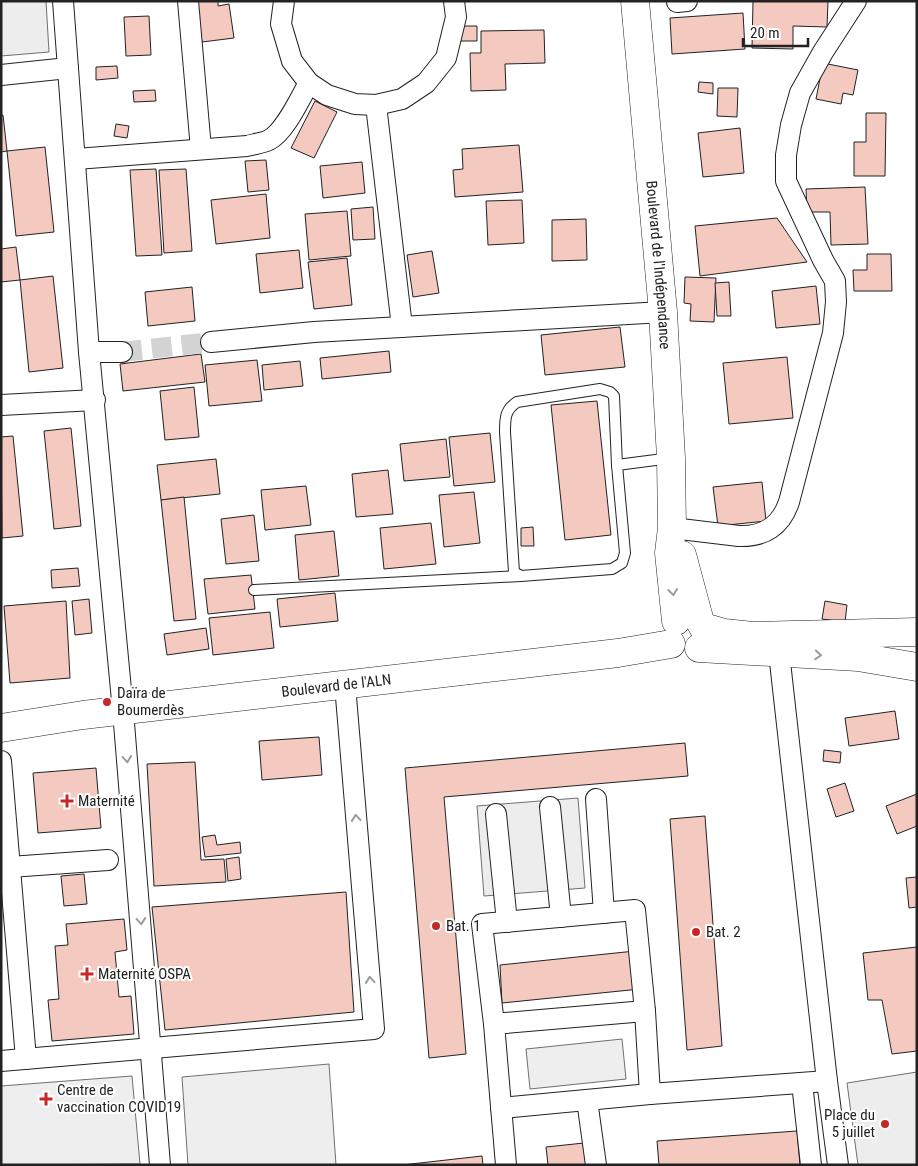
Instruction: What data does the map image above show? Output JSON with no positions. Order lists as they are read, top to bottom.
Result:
{
  "streets": {
    "main road": ["Boulevard de l'Indépendance", "Boulevard de l'ALN"]
  },
  "crossings": [
    ["Boulevard de l'Indépendance", "Boulevard de l'ALN"]
  ],
  "places": {
    "other": [
      "Daïra de Boumerdès",
      "Bat. 1",
      "Bat. 2",
      "Place du 5 juillet"
    ],
    "health": ["Maternité", "Maternité OSPA", "Centre de vaccination COVID19"]
  },
  "scale_bar": "20 m"
}
